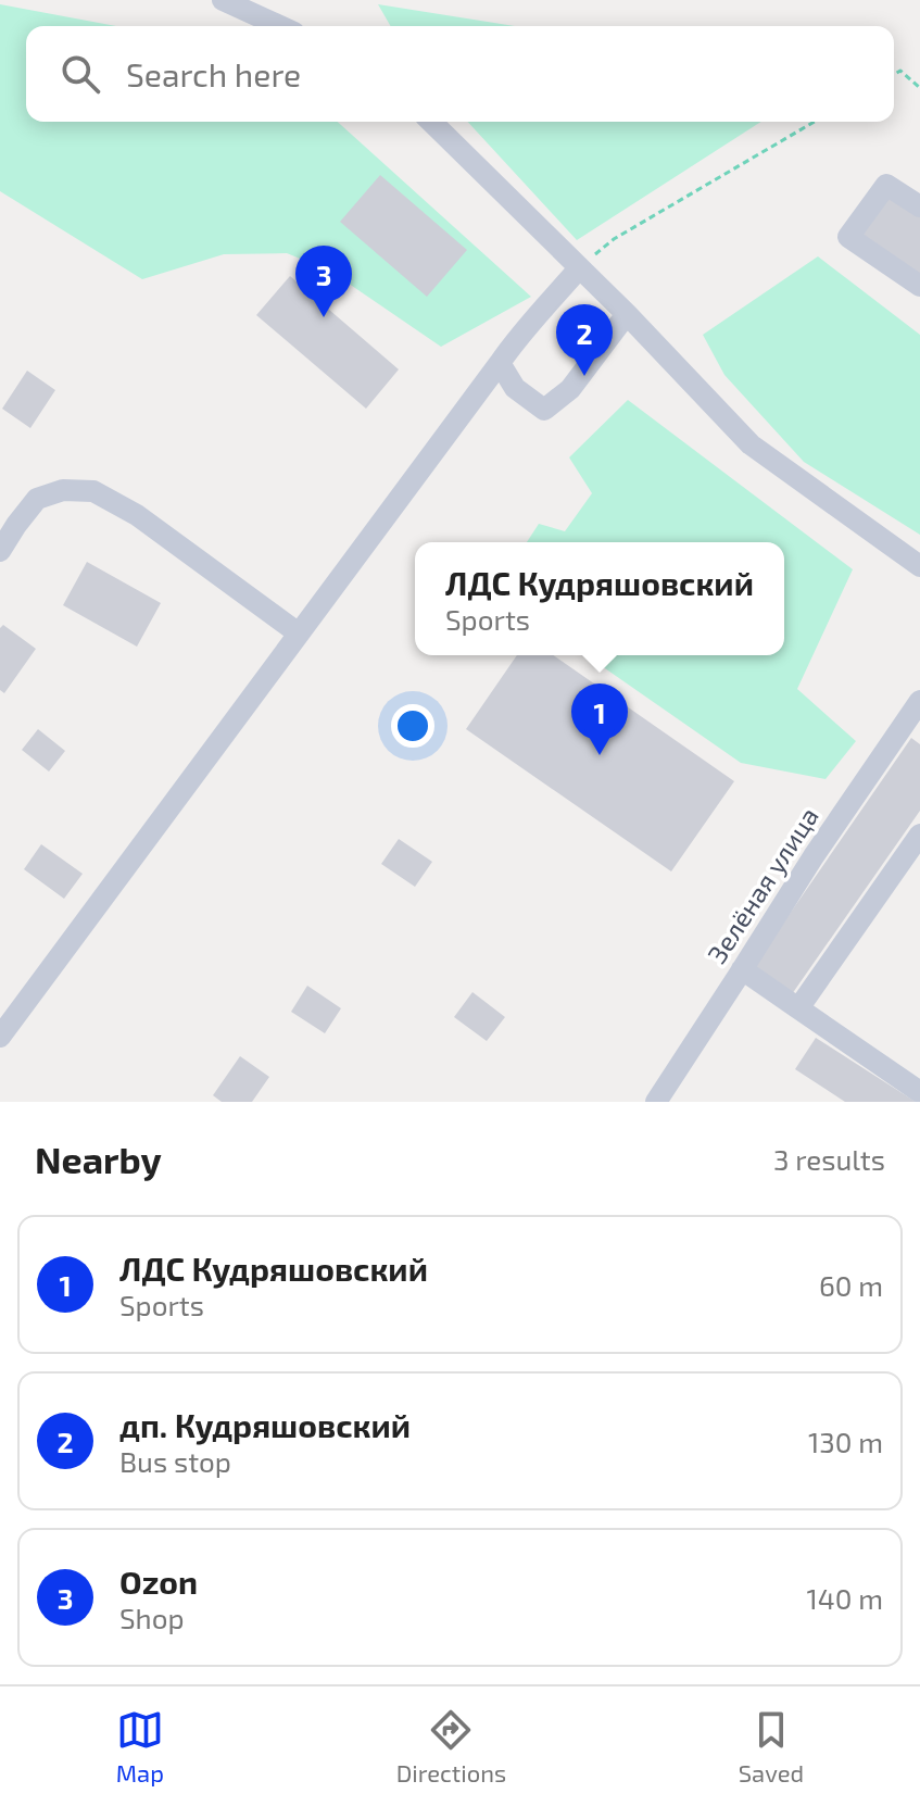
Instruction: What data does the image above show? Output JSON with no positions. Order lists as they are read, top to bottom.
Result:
{
  "streets": {
    "street": ["Зелёная улица"]
  },
  "page": {
    "search": "Search here",
    "pins": ["3", "2", "1"],
    "popup": ["ЛДС Кудряшовский", "Sports"],
    "heading": ["Nearby", "3 results"],
    "list": [
      {
        "mark": "1",
        "name": "ЛДС Кудряшовский",
        "note": "Sports",
        "value": "60 m"
      },
      {
        "mark": "2",
        "name": "дп. Кудряшовский",
        "note": "Bus stop",
        "value": "130 m"
      },
      {
        "mark": "3",
        "name": "Ozon",
        "note": "Shop",
        "value": "140 m"
      }
    ],
    "nav": ["Map", "Directions", "Saved"]
  }
}
